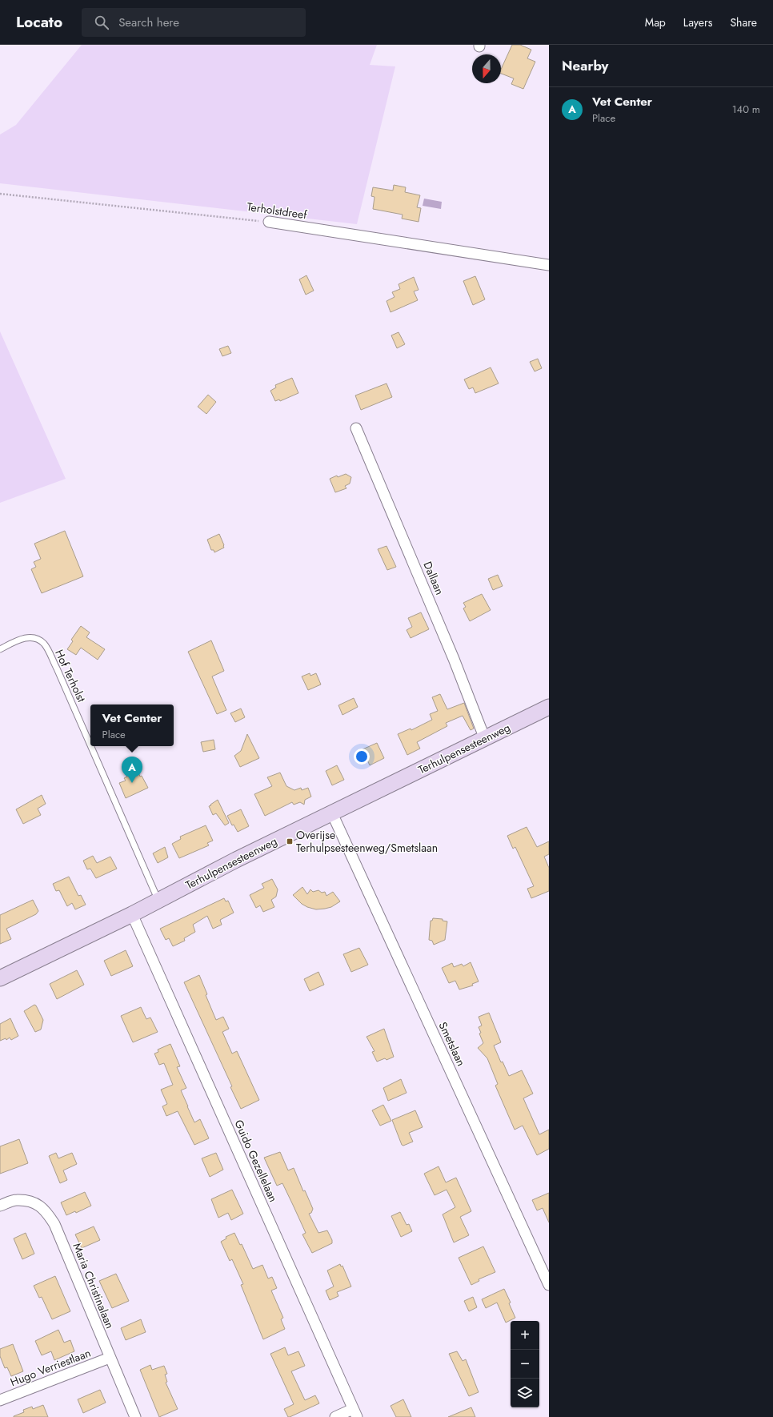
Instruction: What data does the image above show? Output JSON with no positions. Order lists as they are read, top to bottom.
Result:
{
  "streets": {
    "main road": ["Terhulpensesteenweg"],
    "street": [
      "Terholstdreef",
      "Dallaan",
      "Smetslaan",
      "Guido Gezellelaan",
      "Maria Christinalaan",
      "Hugo Verriestlaan"
    ],
    "lane": ["Hof Terholst"]
  },
  "crossings": [
    ["Dallaan", "Terhulpensesteenweg"],
    ["Hof Terholst", "Terhulpensesteenweg"],
    ["Terhulpensesteenweg", "Smetslaan"],
    ["Terhulpensesteenweg", "Guido Gezellelaan"],
    ["Maria Christinalaan", "Hugo Verriestlaan"]
  ],
  "places": {
    "transit": ["Overijse Terhulpsesteenweg/Smetslaan"]
  },
  "north": "bottom",
  "page": {
    "header": "Locato",
    "search": "Search here",
    "nav": ["Map", "Layers", "Share"],
    "heading": "Nearby",
    "list": [
      {
        "mark": "A",
        "name": "Vet Center",
        "note": "Place",
        "value": "140 m"
      }
    ],
    "popup": ["Vet Center", "Place"],
    "pins": "A",
    "map_buttons": ["+", "−"]
  }
}
